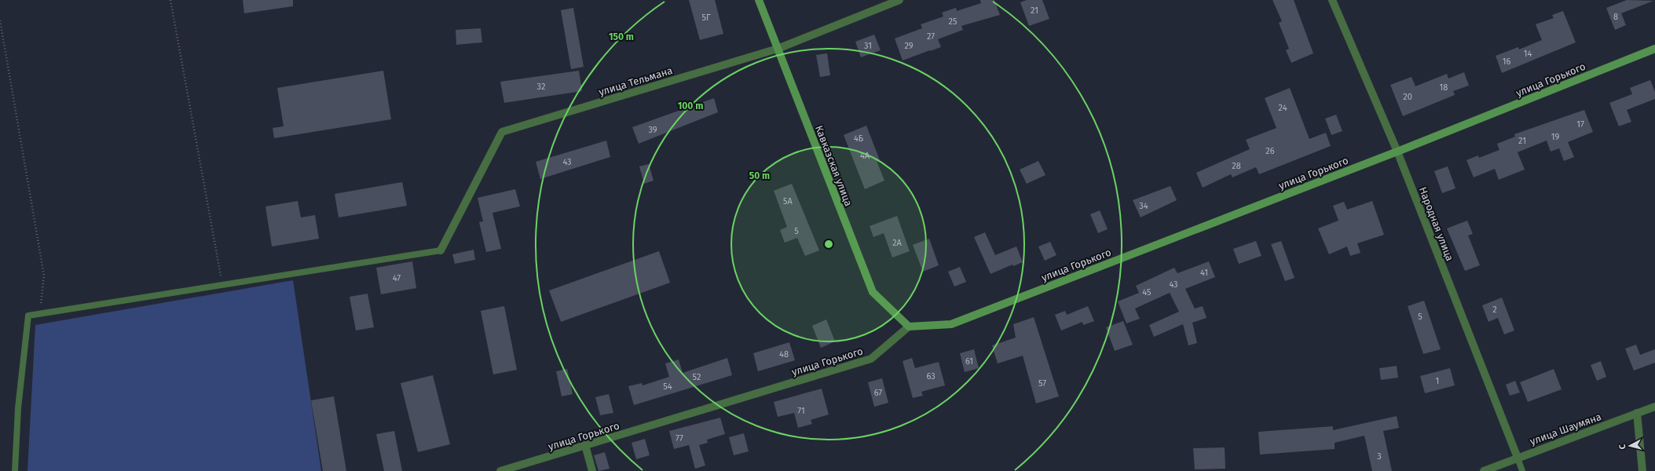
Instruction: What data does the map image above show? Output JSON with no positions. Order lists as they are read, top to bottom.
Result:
{
  "streets": {
    "main road": ["улица Горького", "Кавказская улица"],
    "street": ["улица Тельмана", "Народная улица", "улица Шаумяна"]
  },
  "crossings": [
    ["улица Горького", "Кавказская улица"],
    ["улица Горького", "Народная улица"],
    ["улица Тельмана", "Кавказская улица"],
    ["Народная улица", "улица Шаумяна"]
  ],
  "house_numbers": [
    "21",
    "8",
    "5Г",
    "25",
    "27",
    "31",
    "29",
    "14",
    "16",
    "32",
    "18",
    "20",
    "24",
    "17",
    "39",
    "19",
    "4Б",
    "21",
    "26",
    "4А",
    "43",
    "28",
    "5А",
    "34",
    "5",
    "2А",
    "41",
    "47",
    "43",
    "45",
    "2",
    "5",
    "48",
    "61",
    "63",
    "52",
    "1",
    "57",
    "54",
    "67",
    "71",
    "77",
    "3"
  ],
  "north": "left",
  "rings": ["150 m", "100 m", "50 m"]
}
